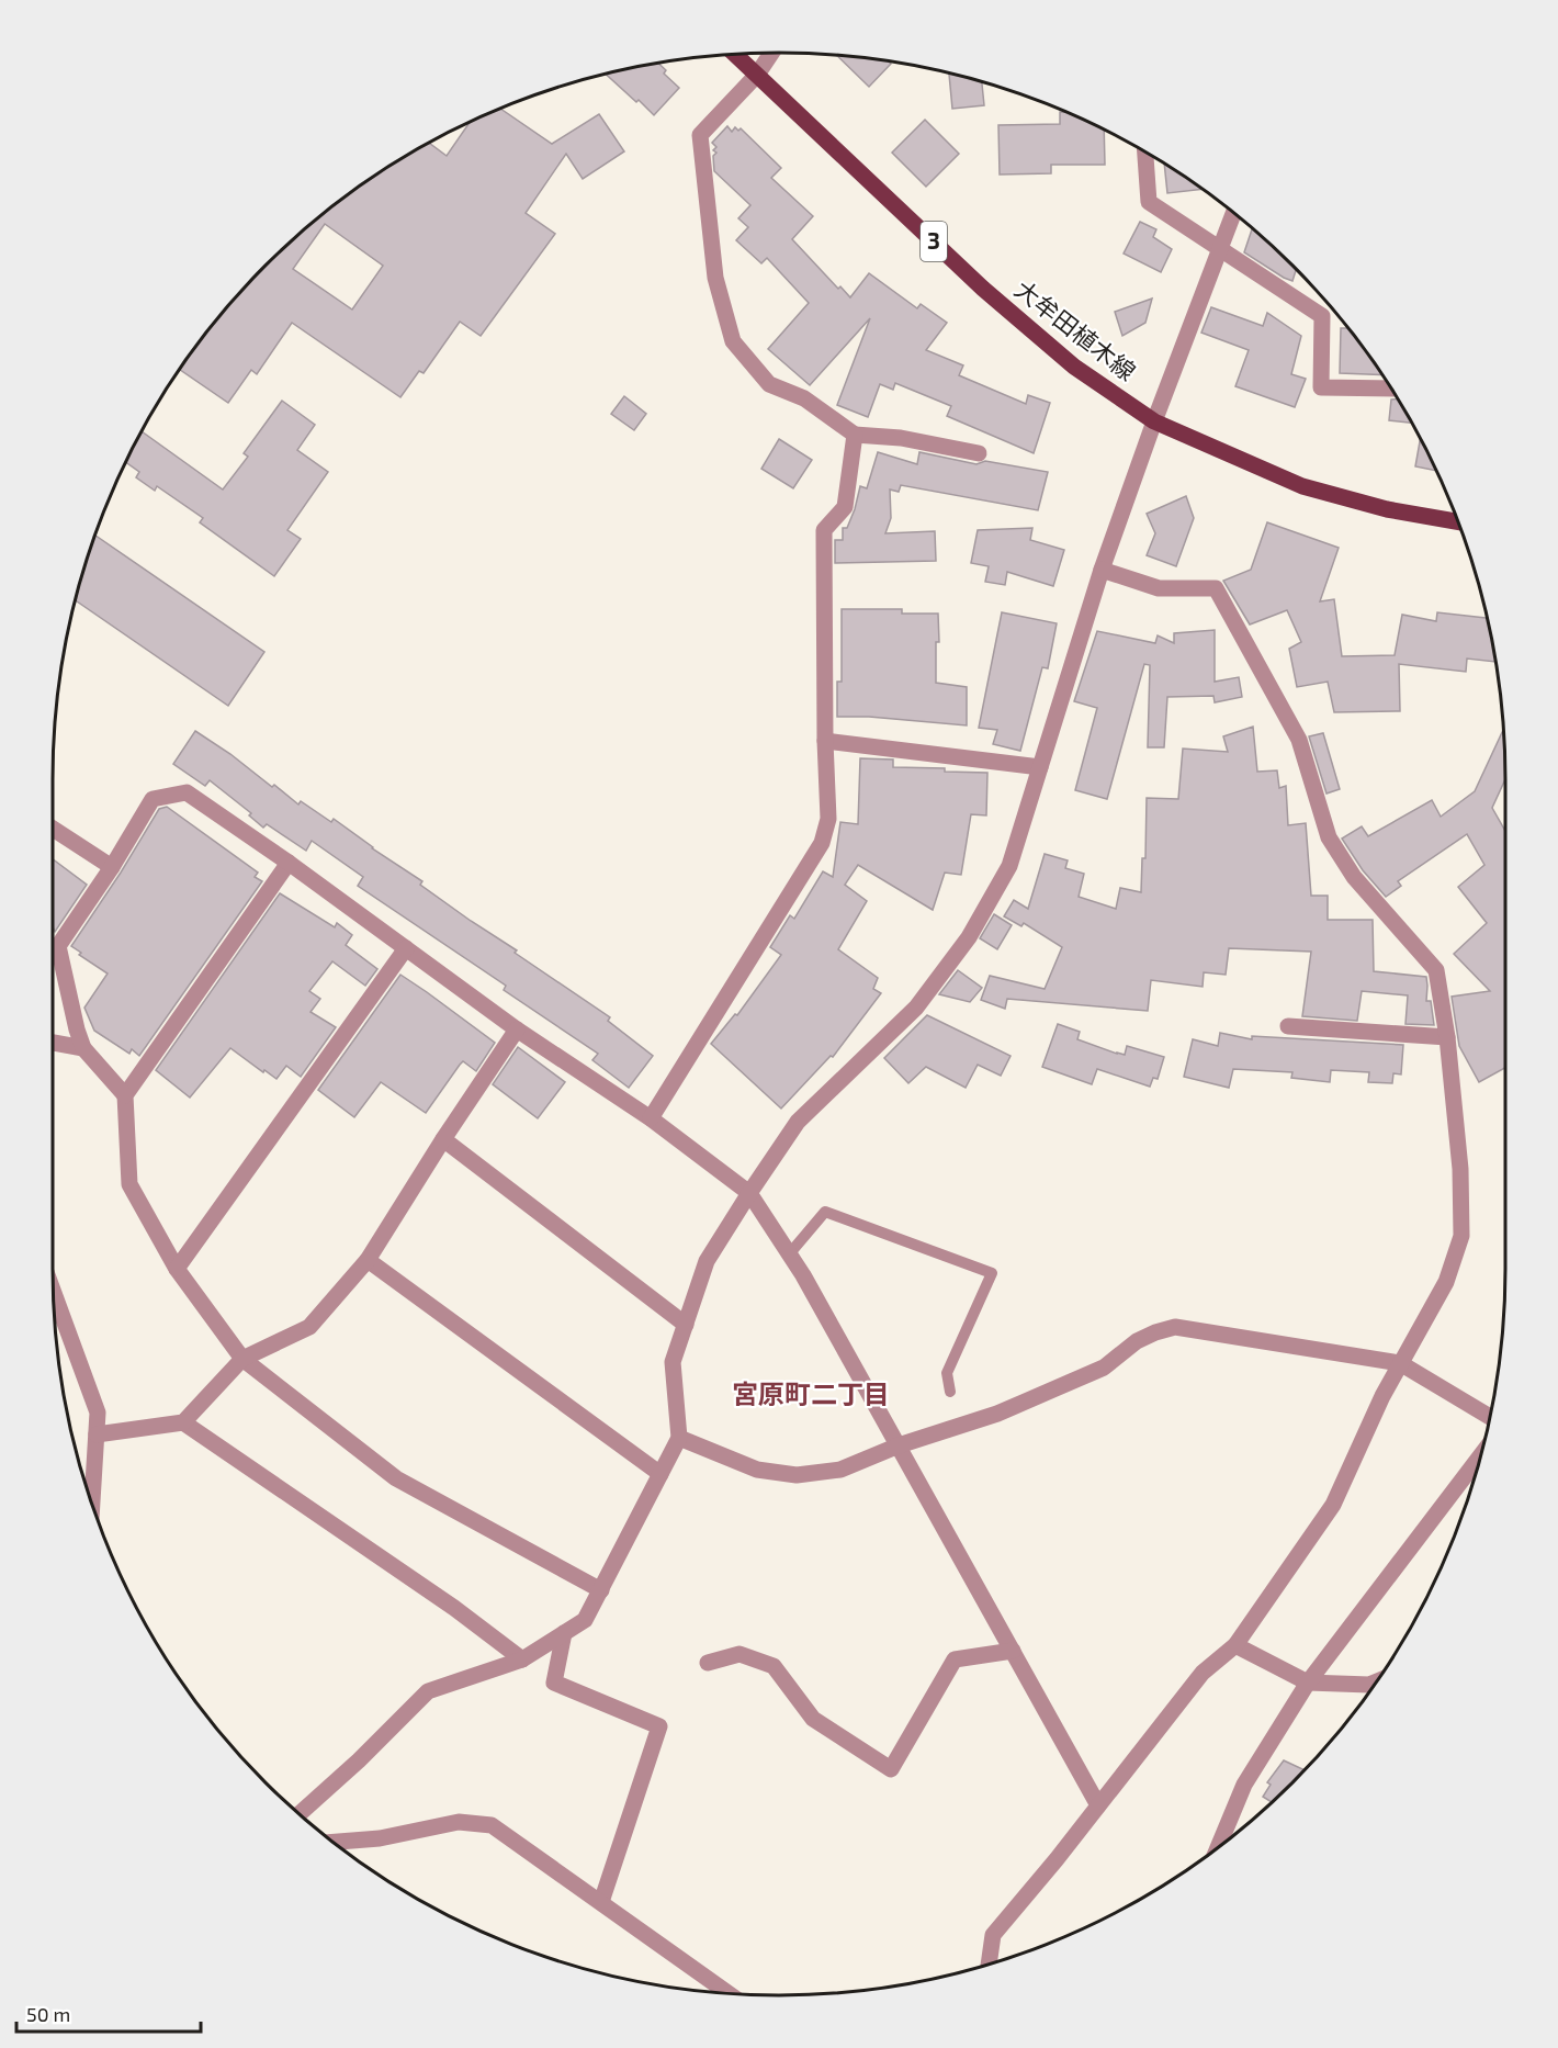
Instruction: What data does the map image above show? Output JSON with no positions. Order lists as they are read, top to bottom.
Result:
{
  "streets": {
    "main road": ["3", "大牟田植木線"]
  },
  "districts": ["宮原町二丁目"],
  "scale_bar": "50 m"
}
